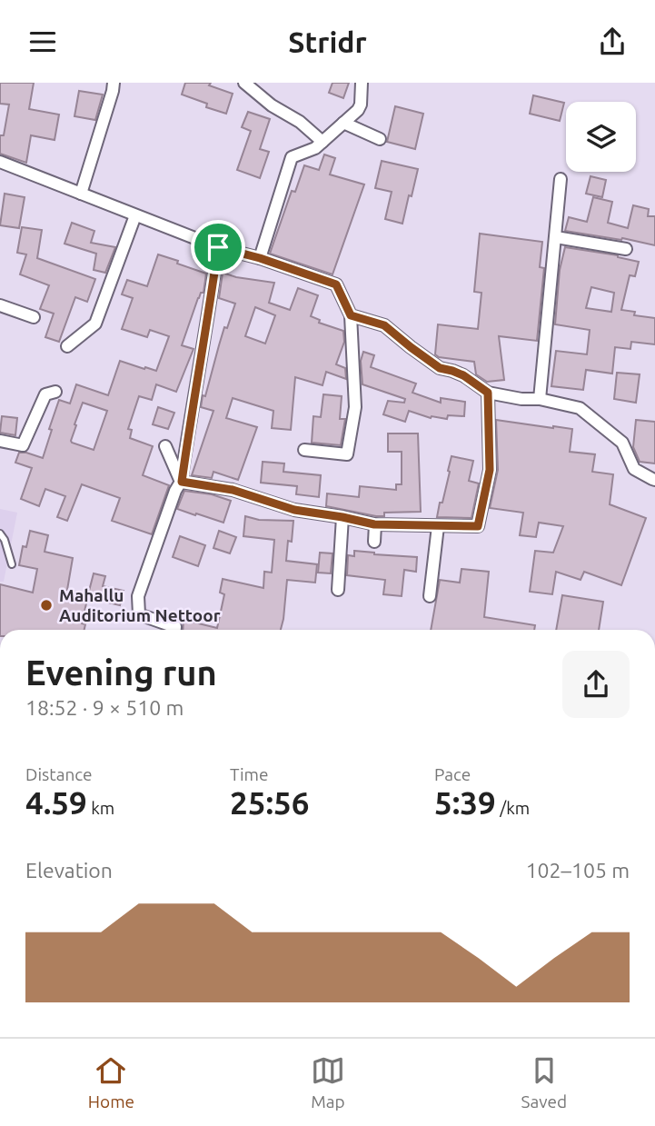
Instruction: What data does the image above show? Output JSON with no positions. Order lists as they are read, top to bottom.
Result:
{
  "places": ["Mahallu Auditorium Nettoor"],
  "page": {
    "header": "Stridr",
    "heading": ["Evening run", "18:52 · 9 × 510 m"],
    "stats": [
      ["Distance", "4.59 km"],
      ["Time", "25:56"],
      ["Pace", "5:39 /km"]
    ],
    "chart": ["Elevation", "102–105 m"],
    "tabs": ["Home", "Map", "Saved"]
  }
}
